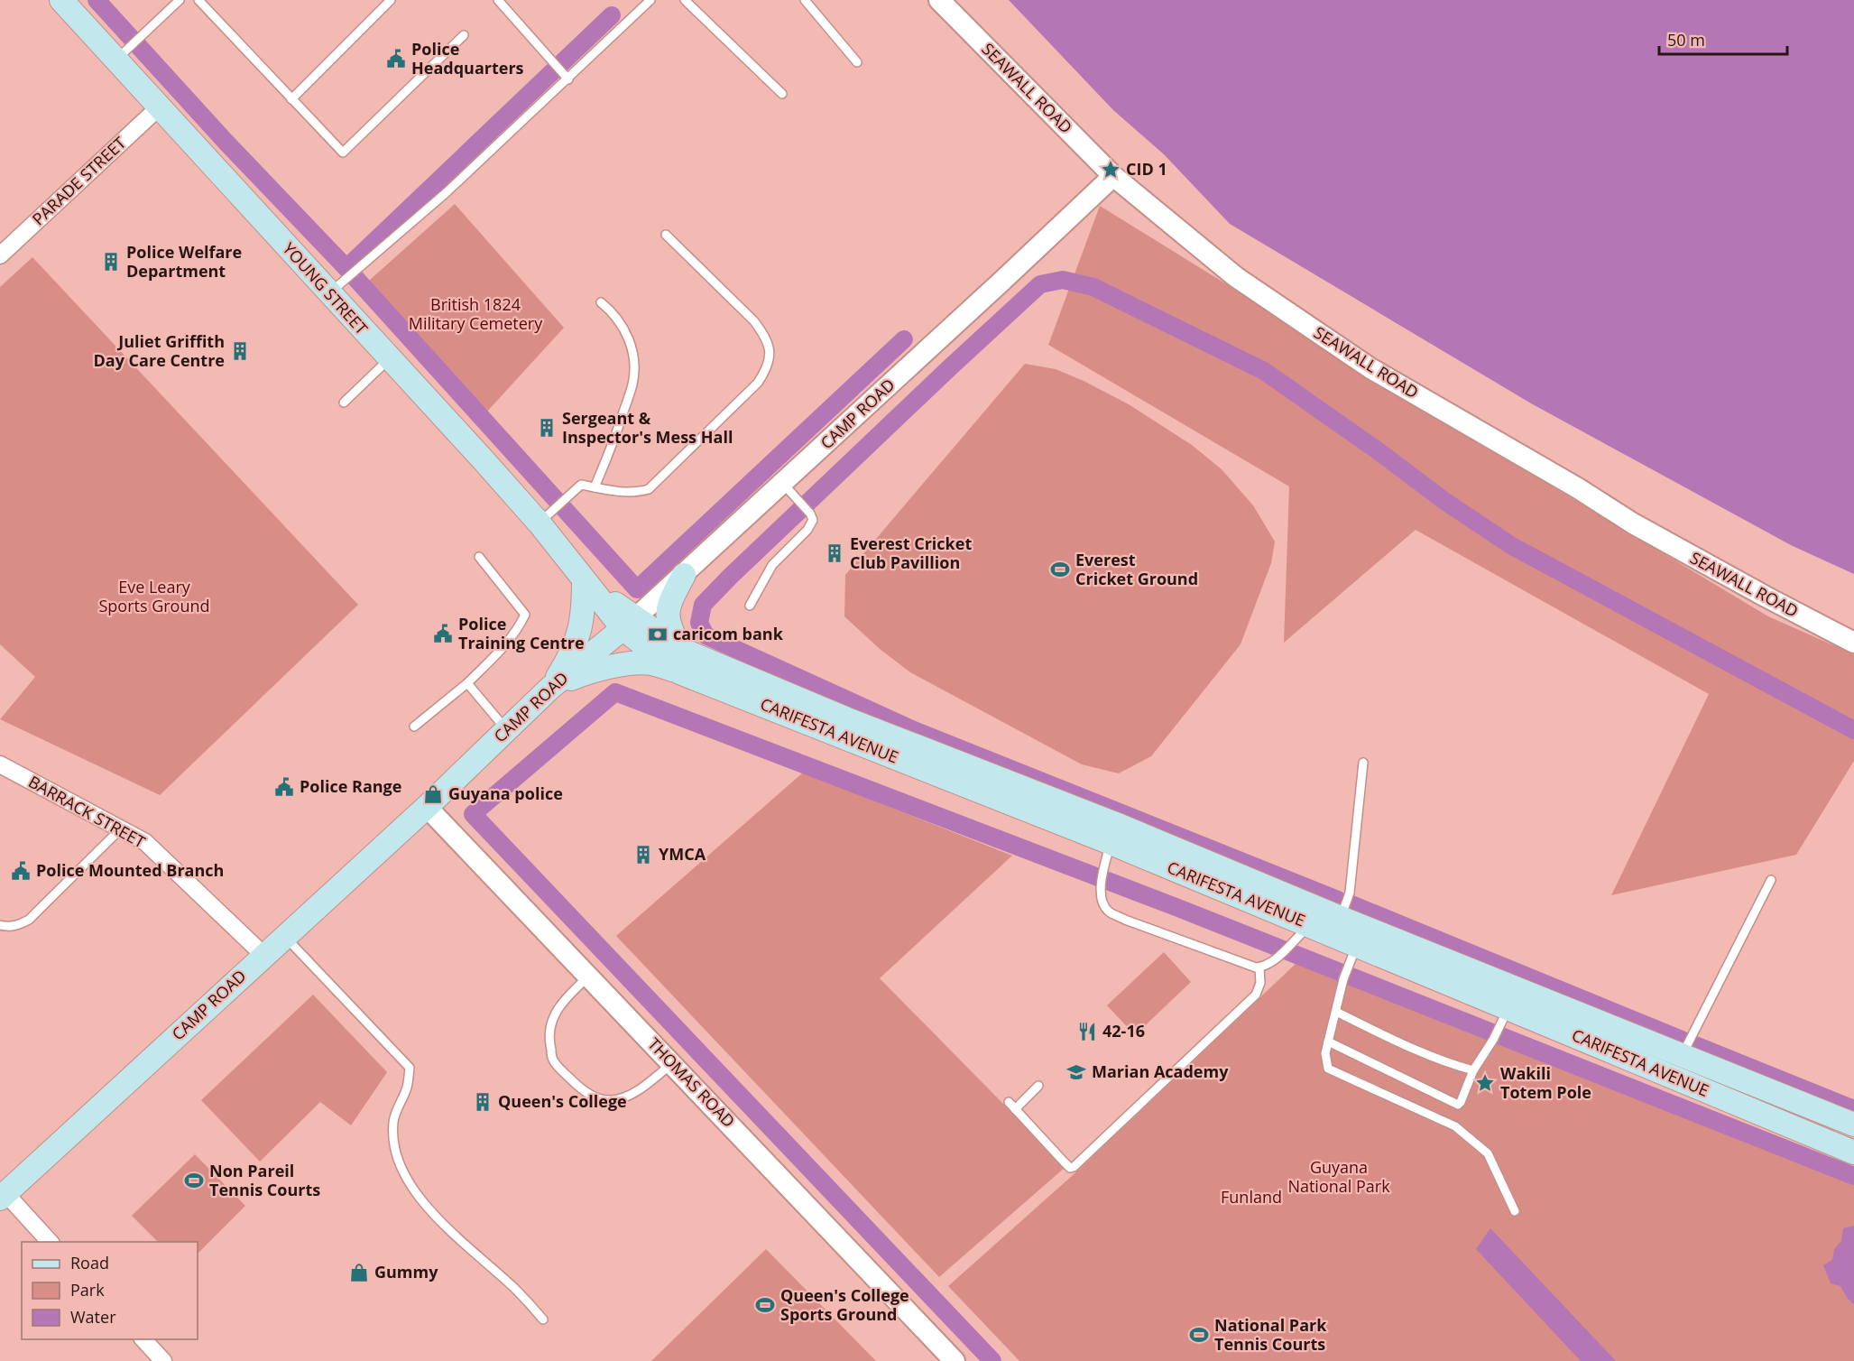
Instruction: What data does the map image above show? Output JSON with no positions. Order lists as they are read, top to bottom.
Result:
{
  "streets": {
    "main road": ["YOUNG STREET", "CAMP ROAD", "CARIFESTA AVENUE"],
    "street": [
      "SEAWALL ROAD",
      "PARADE STREET",
      "BARRACK STREET",
      "THOMAS ROAD"
    ]
  },
  "crossings": [
    ["SEAWALL ROAD", "CAMP ROAD"],
    ["PARADE STREET", "YOUNG STREET"],
    ["YOUNG STREET", "CAMP ROAD"],
    ["YOUNG STREET", "CARIFESTA AVENUE"],
    ["CAMP ROAD", "CARIFESTA AVENUE"],
    ["CAMP ROAD", "BARRACK STREET"],
    ["CAMP ROAD", "THOMAS ROAD"]
  ],
  "parks": [
    "British 1824 Military Cemetery",
    "Eve Leary Sports Ground",
    "Guyana National Park",
    "Funland"
  ],
  "places": {
    "public building": [
      "Police Headquarters",
      "Police Training Centre",
      "Police Range",
      "Police Mounted Branch"
    ],
    "place": ["CID 1", "Wakili Totem Pole"],
    "building": [
      "Police Welfare Department",
      "Juliet Griffith Day Care Centre",
      "Sergeant & Inspector's Mess Hall",
      "Everest Cricket Club Pavillion",
      "YMCA",
      "Queen's College"
    ],
    "sports": [
      "Everest Cricket Ground",
      "Non Pareil Tennis Courts",
      "Queen's College Sports Ground",
      "National Park Tennis Courts"
    ],
    "bank": ["caricom bank"],
    "shop": ["Guyana police", "Gummy"],
    "restaurant": ["42-16"],
    "school or university": ["Marian Academy"]
  },
  "legend": ["Road", "Park", "Water"],
  "scale_bar": "50 m"
}
